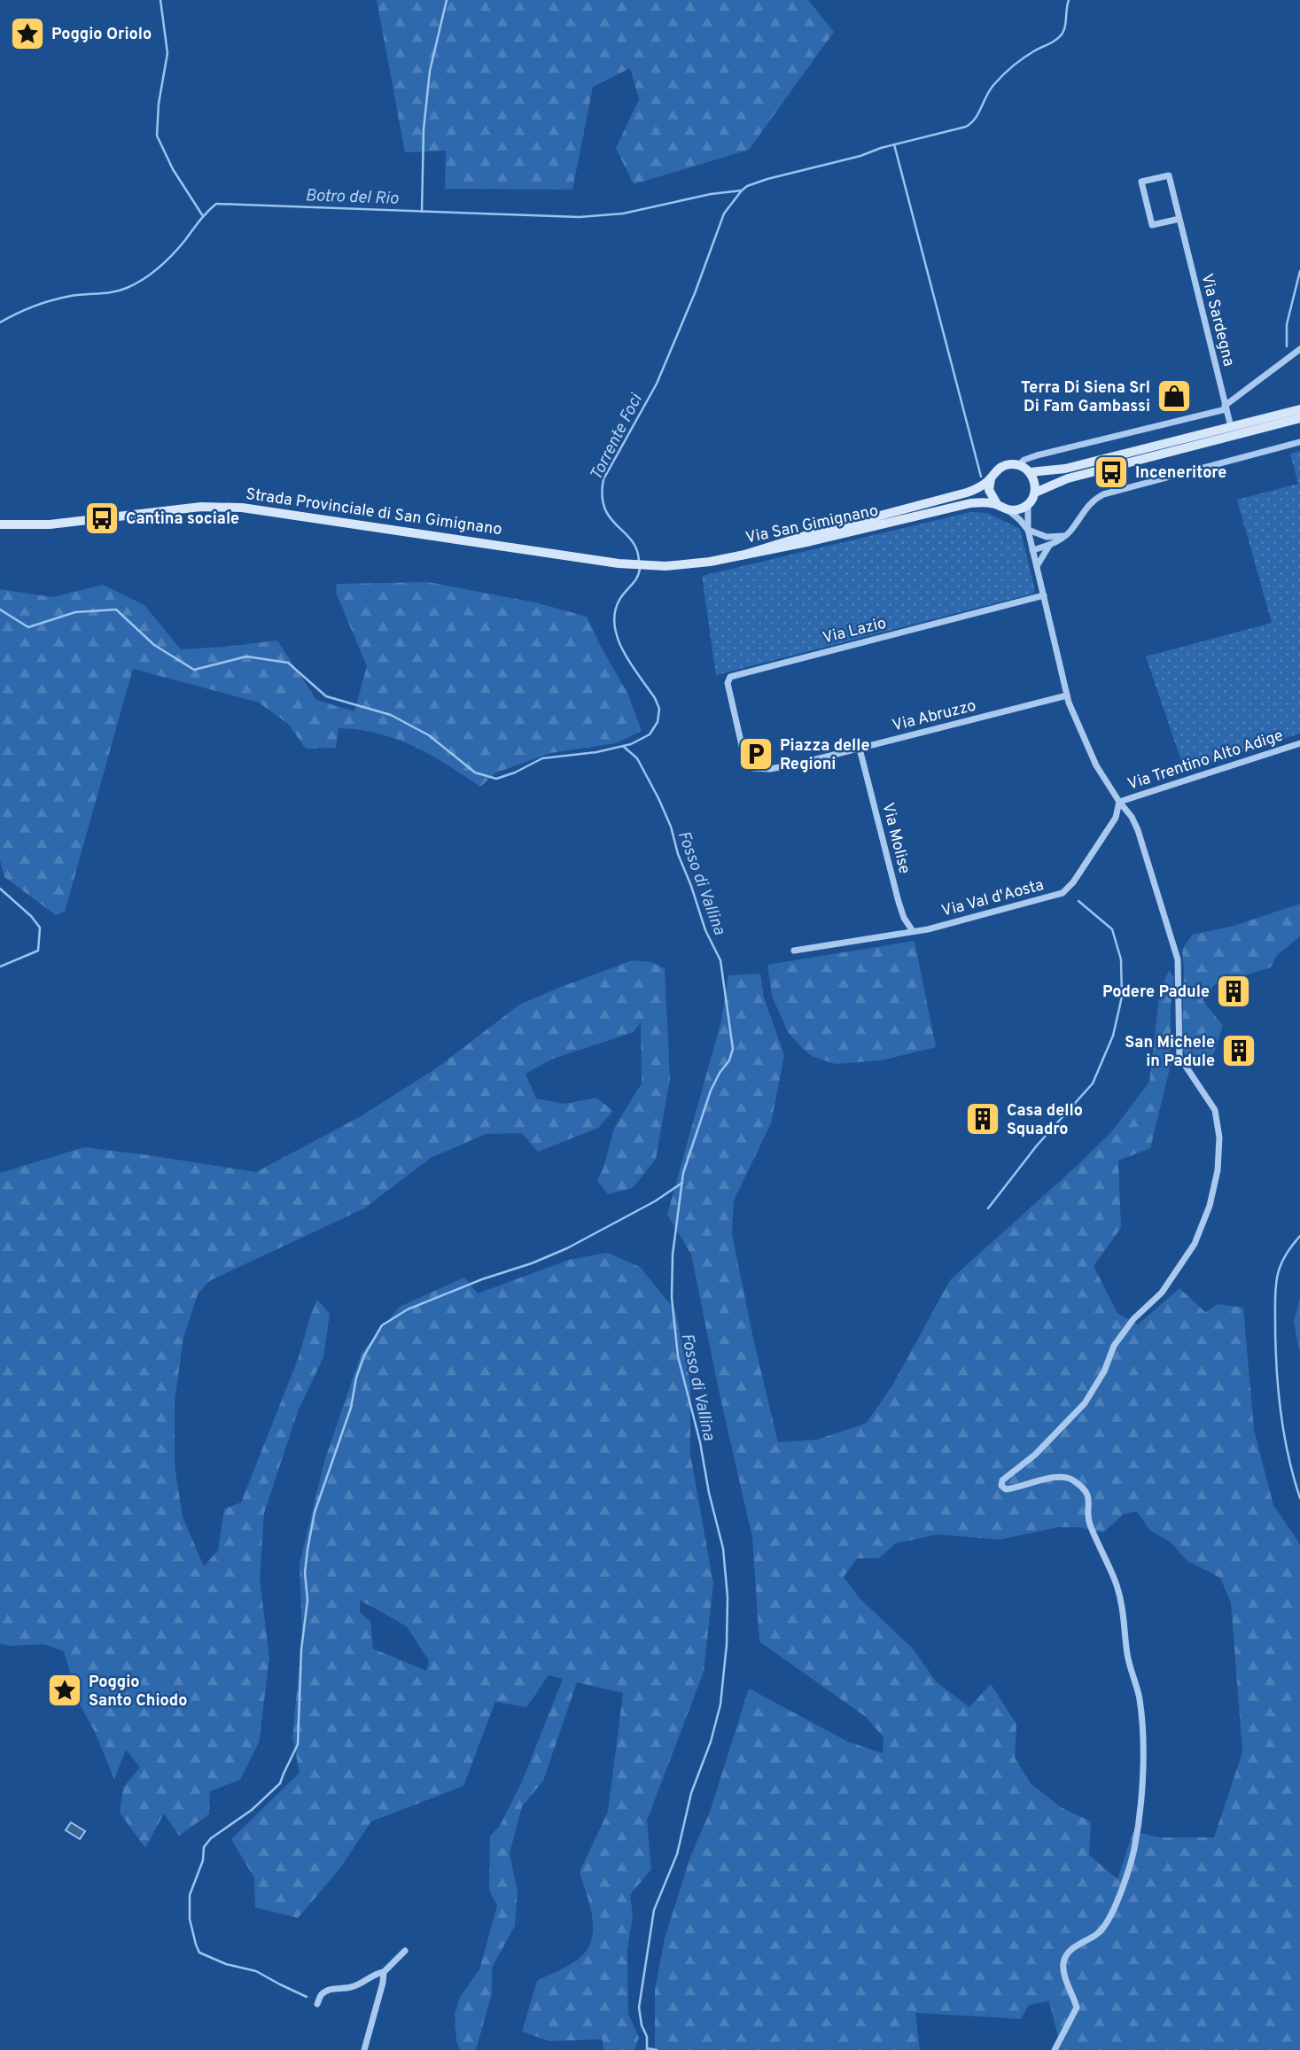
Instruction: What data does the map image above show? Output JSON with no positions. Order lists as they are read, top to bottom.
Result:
{
  "streets": {
    "main road": ["Strada Provinciale di San Gimignano", "Via San Gimignano"],
    "street": [
      "Via Sardegna",
      "Via Lazio",
      "Via Abruzzo",
      "Via Trentino Alto Adige",
      "Via Molise",
      "Via Val d'Aosta"
    ]
  },
  "crossings": [
    ["Strada Provinciale di San Gimignano", "Via San Gimignano"],
    ["Via Lazio", "Via Abruzzo"],
    ["Via Abruzzo", "Via Molise"],
    ["Via Trentino Alto Adige", "Via Val d'Aosta"],
    ["Via Molise", "Via Val d'Aosta"]
  ],
  "water": ["Botro del Rio", "Torrente Foci", "Fosso di Vallina"],
  "places": {
    "place": ["Poggio Oriolo", "Poggio Santo Chiodo"],
    "shop": ["Terra Di Siena Srl Di Fam Gambassi"],
    "bus stop": ["Inceneritore", "Cantina sociale"],
    "parking": ["Piazza delle Regioni"],
    "building": ["Podere Padule", "San Michele in Padule", "Casa dello Squadro"]
  }
}
